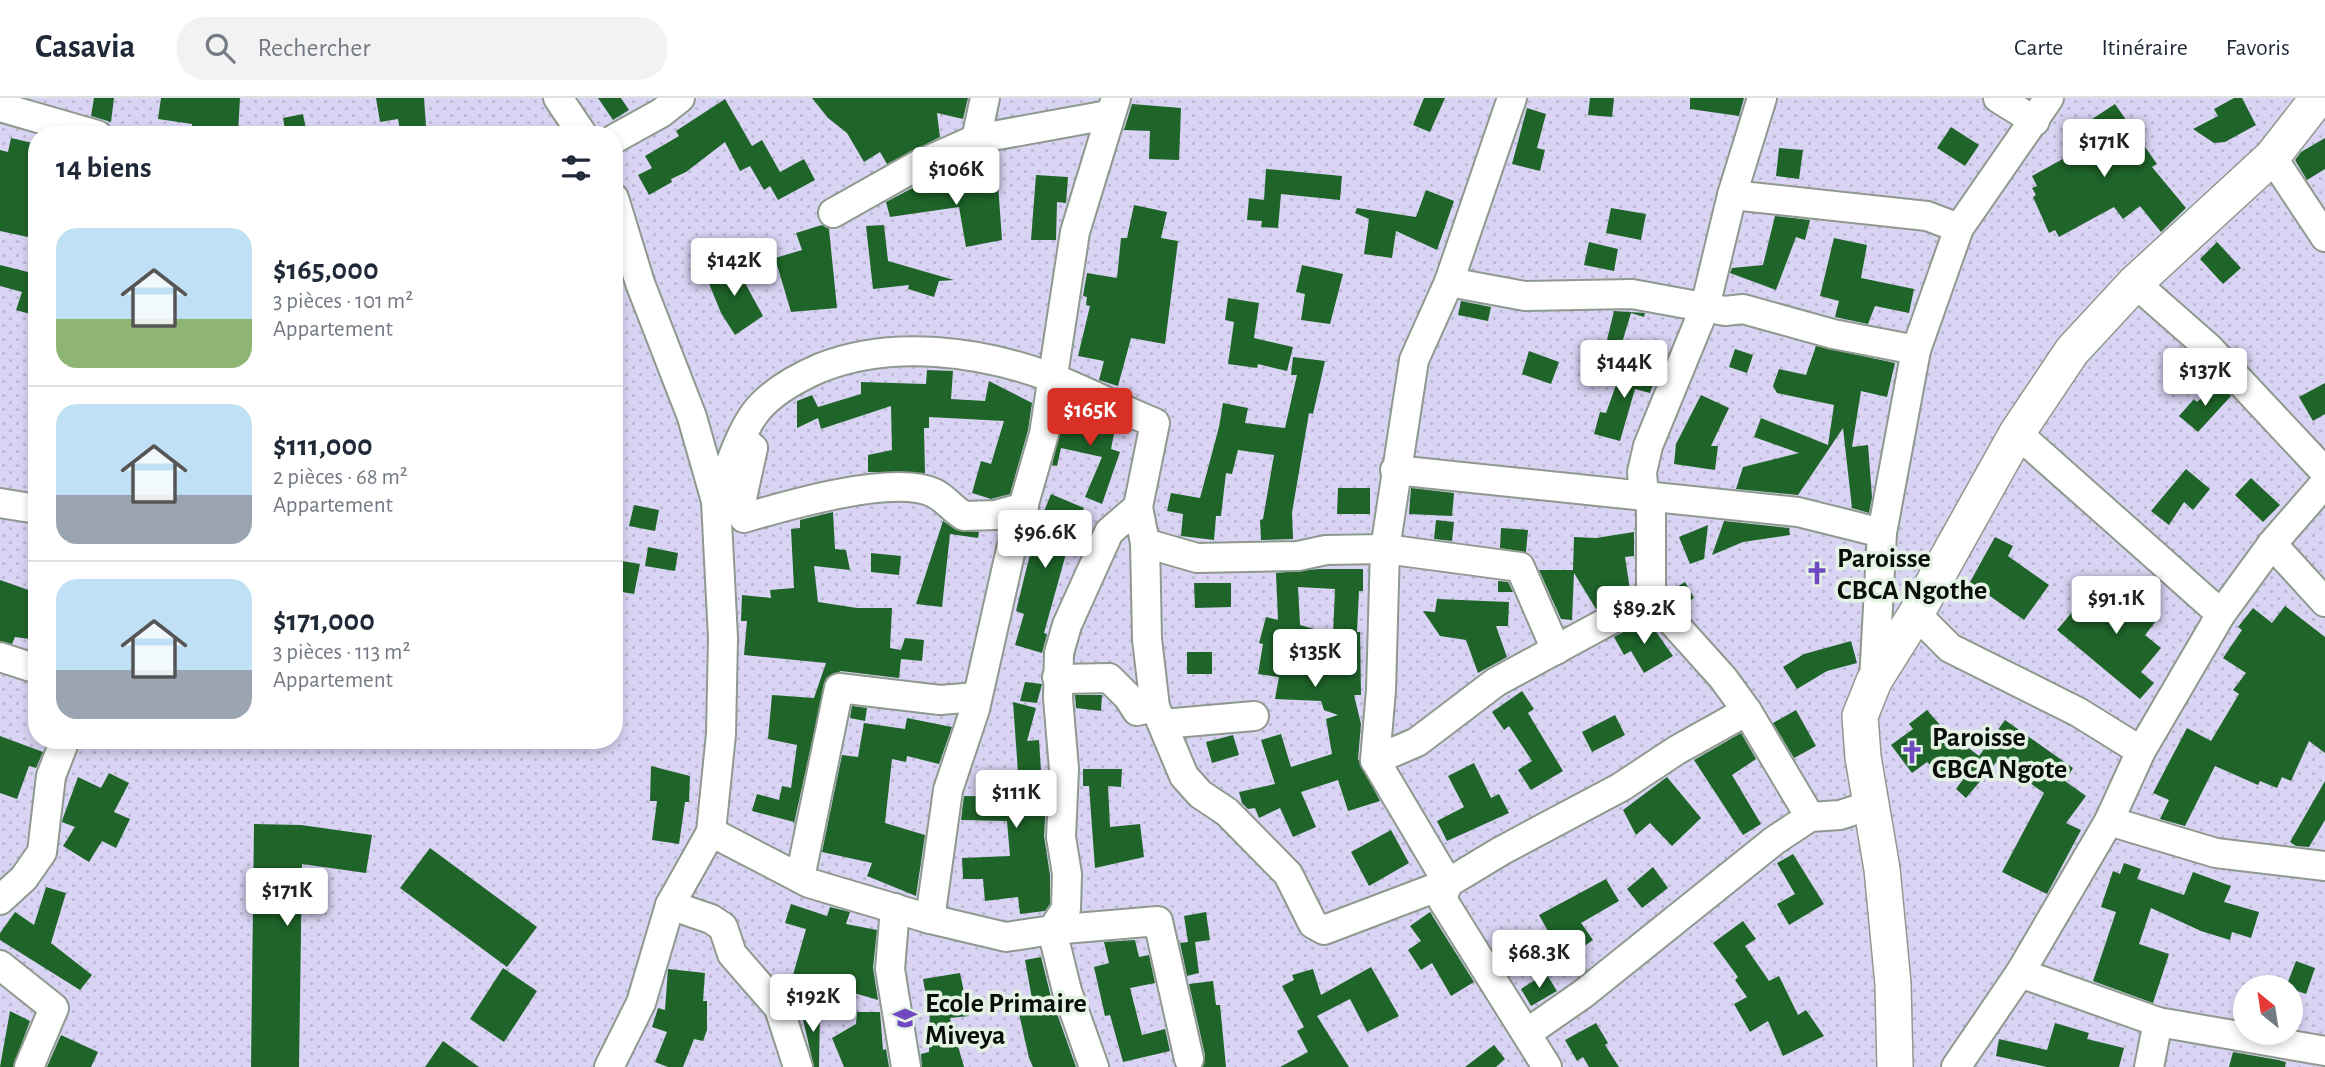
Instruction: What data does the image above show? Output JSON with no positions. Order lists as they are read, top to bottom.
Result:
{
  "places": {
    "church": ["Paroisse CBCA Ngothe", "Paroisse CBCA Ngote"],
    "school or university": ["Ecole Primaire Miveya"]
  },
  "north": "top left",
  "page": {
    "header": "Casavia",
    "search": "Rechercher",
    "nav": ["Carte", "Itinéraire", "Favoris"],
    "price": [
      "$171K",
      "$106K",
      "$142K",
      "$144K",
      "$137K",
      "$165K",
      "$96.6K",
      "$91.1K",
      "$89.2K",
      "$135K",
      "$111K",
      "$171K",
      "$68.3K",
      "$192K"
    ],
    "heading": "14 biens",
    "list": [
      {
        "name": "$165,000",
        "note": "3 pièces · 101 m² · Appartement"
      },
      {
        "name": "$111,000",
        "note": "2 pièces · 68 m² · Appartement"
      },
      {
        "name": "$171,000",
        "note": "3 pièces · 113 m² · Appartement"
      }
    ]
  }
}
